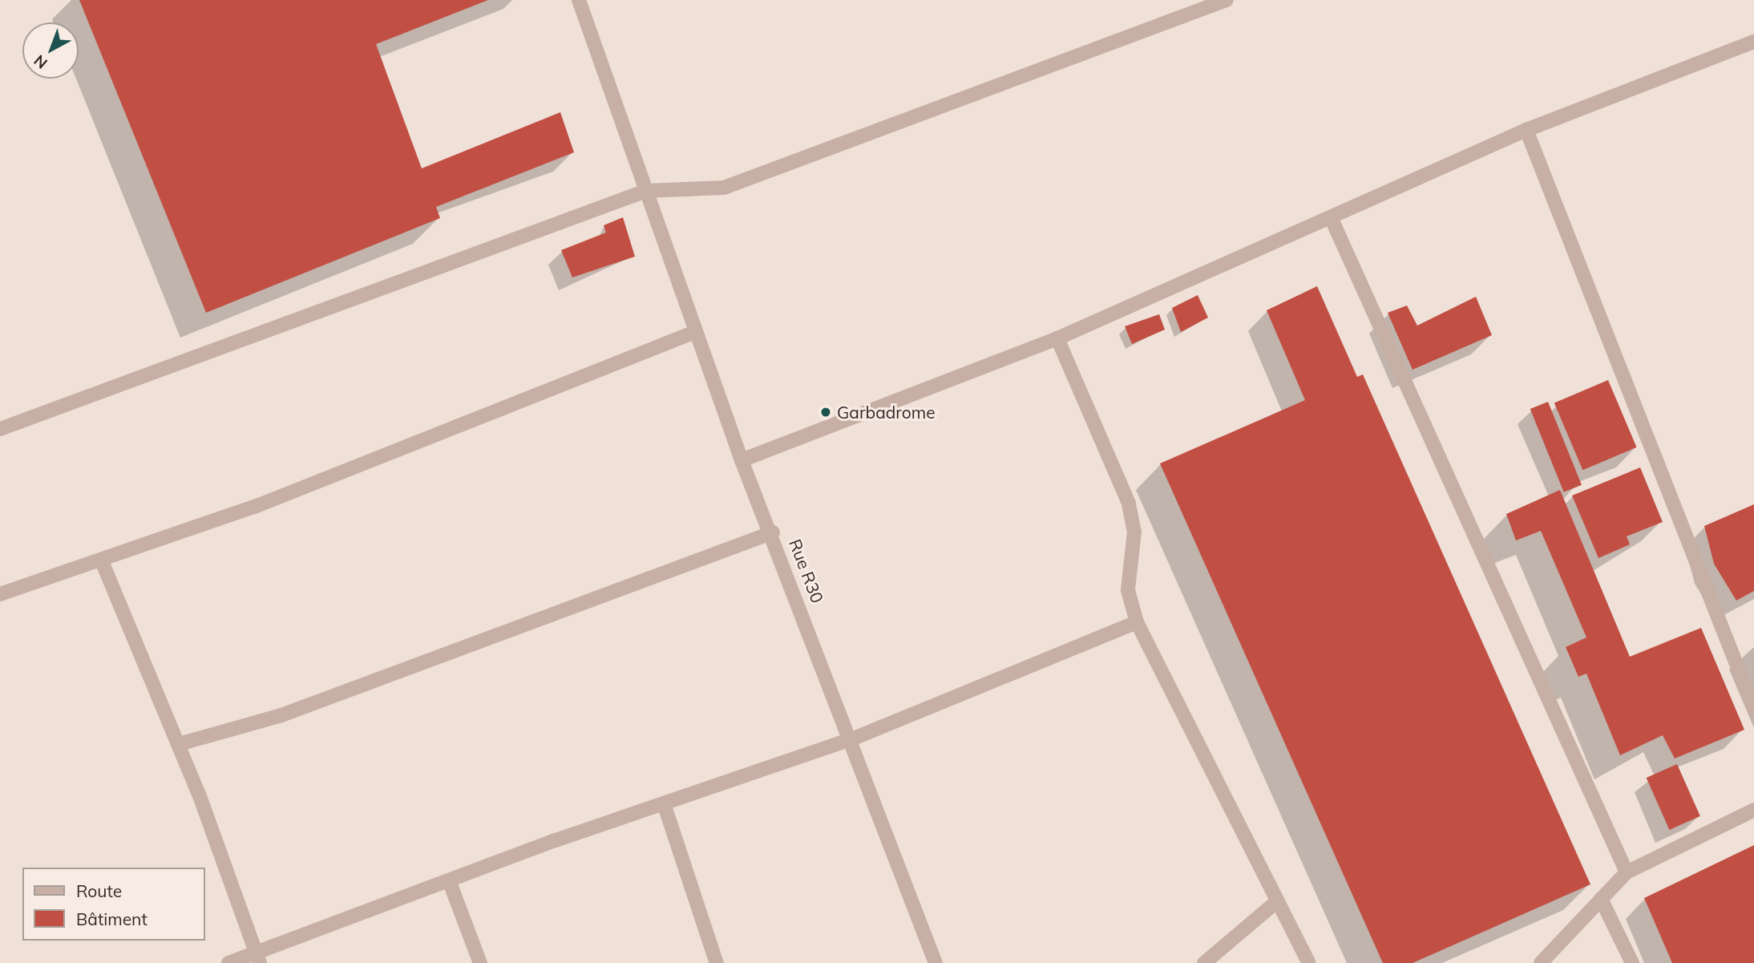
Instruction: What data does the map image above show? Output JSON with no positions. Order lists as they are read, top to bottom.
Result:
{
  "streets": {
    "street": ["Rue R30"]
  },
  "places": ["Garbadrome"],
  "legend": ["Route", "Bâtiment"],
  "north": "bottom left"
}
